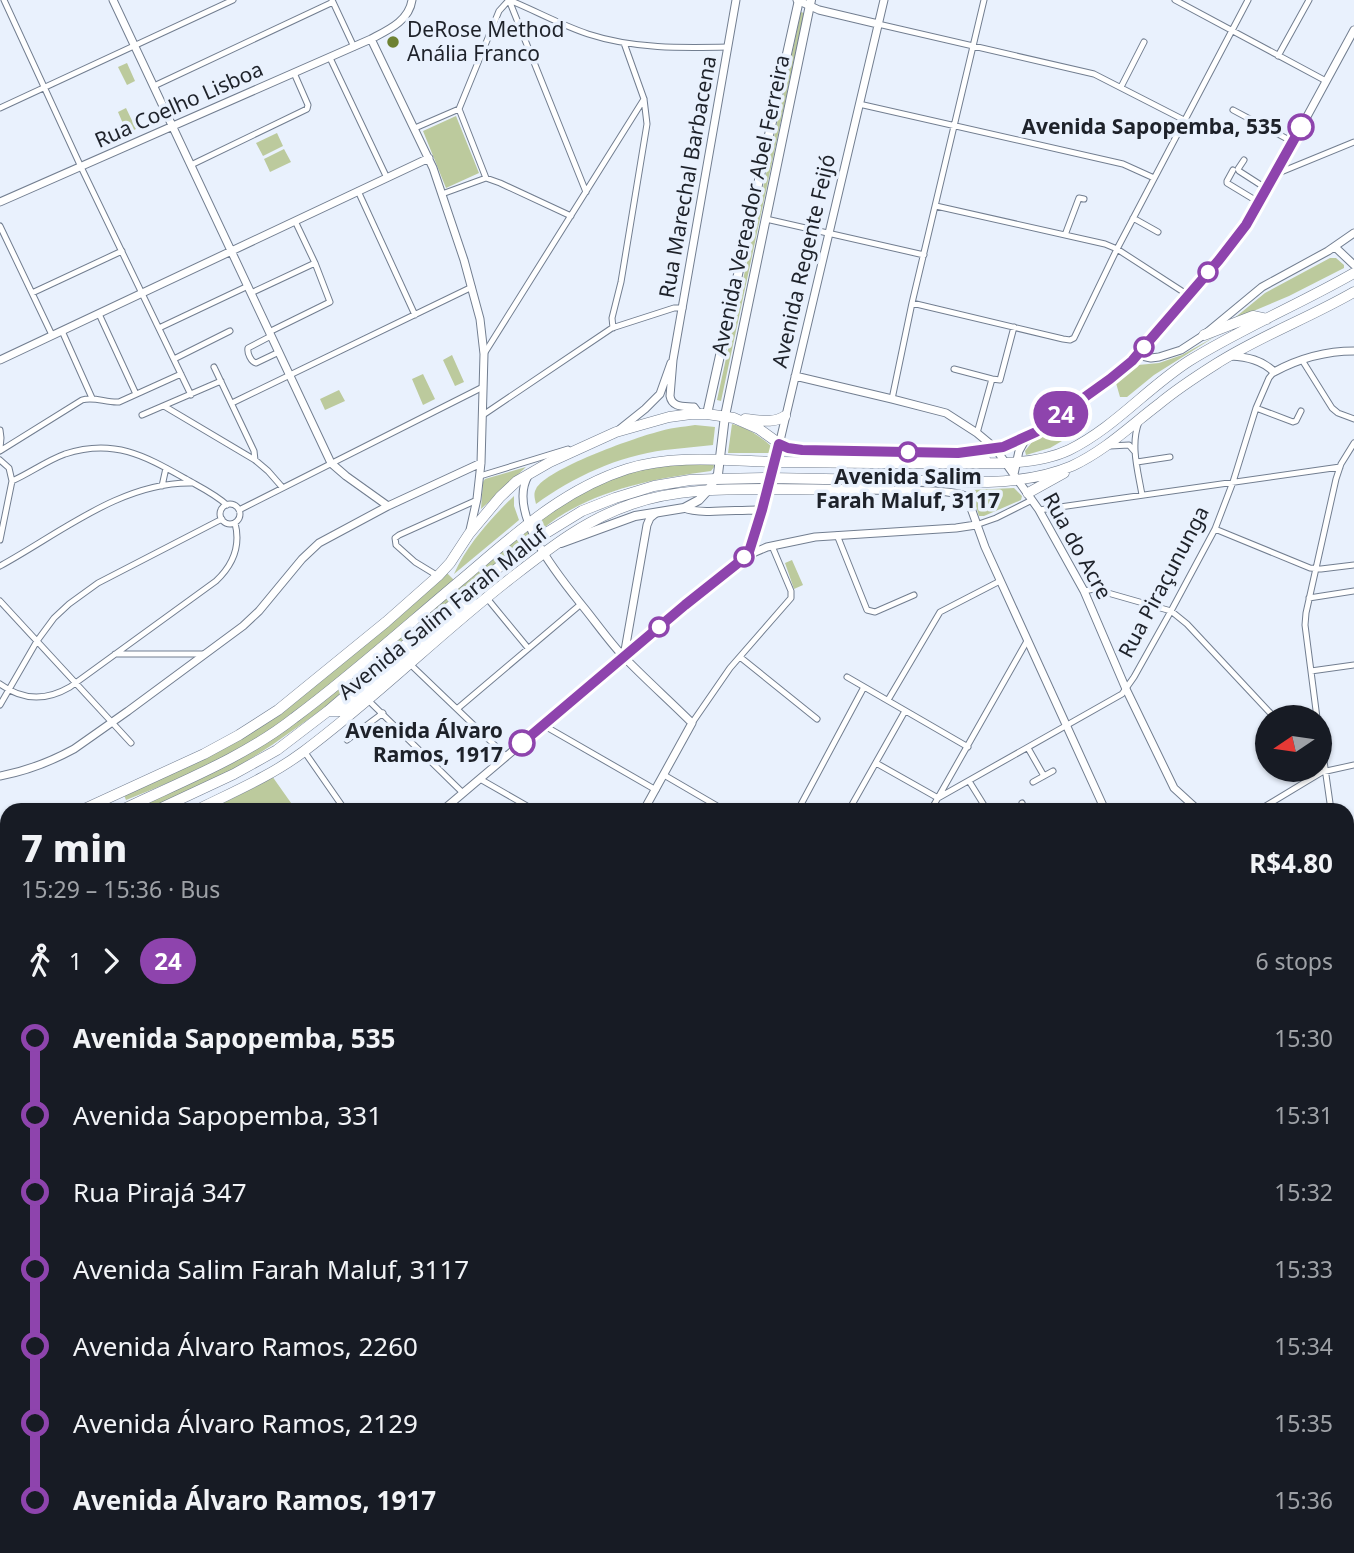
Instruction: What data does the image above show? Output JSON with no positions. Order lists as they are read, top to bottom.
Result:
{
  "streets": {
    "highway": ["Avenida Salim Farah Maluf"],
    "main road": [
      "Rua Coelho Lisboa",
      "Rua Marechal Barbacena",
      "Avenida Vereador Abel Ferreira",
      "Avenida Regente Feijó",
      "Rua do Acre"
    ],
    "street": ["Rua Piraçununga"]
  },
  "crossings": [
    ["Rua Marechal Barbacena", "Avenida Vereador Abel Ferreira"],
    ["Rua Marechal Barbacena", "Avenida Salim Farah Maluf"],
    ["Avenida Vereador Abel Ferreira", "Avenida Salim Farah Maluf"],
    ["Avenida Regente Feijó", "Avenida Salim Farah Maluf"],
    ["Rua do Acre", "Rua Piraçununga"]
  ],
  "places": [
    "DeRose Method Anália Franco",
    "Avenida Sapopemba, 535",
    "Avenida Salim Farah Maluf, 3117",
    "Avenida Álvaro Ramos, 1917"
  ],
  "lines": ["bus line 24"],
  "north": "left",
  "page": {
    "on_map": "24",
    "heading": ["7 min", "15:29 – 15:36 · Bus", "R$4.80"],
    "legs": ["1", "24", "6 stops"],
    "list": [
      {
        "name": "Avenida Sapopemba, 535",
        "value": "15:30"
      },
      {
        "name": "Avenida Sapopemba, 331",
        "value": "15:31"
      },
      {
        "name": "Rua Pirajá 347",
        "value": "15:32"
      },
      {
        "name": "Avenida Salim Farah Maluf, 3117",
        "value": "15:33"
      },
      {
        "name": "Avenida Álvaro Ramos, 2260",
        "value": "15:34"
      },
      {
        "name": "Avenida Álvaro Ramos, 2129",
        "value": "15:35"
      },
      {
        "name": "Avenida Álvaro Ramos, 1917",
        "value": "15:36"
      }
    ]
  }
}
